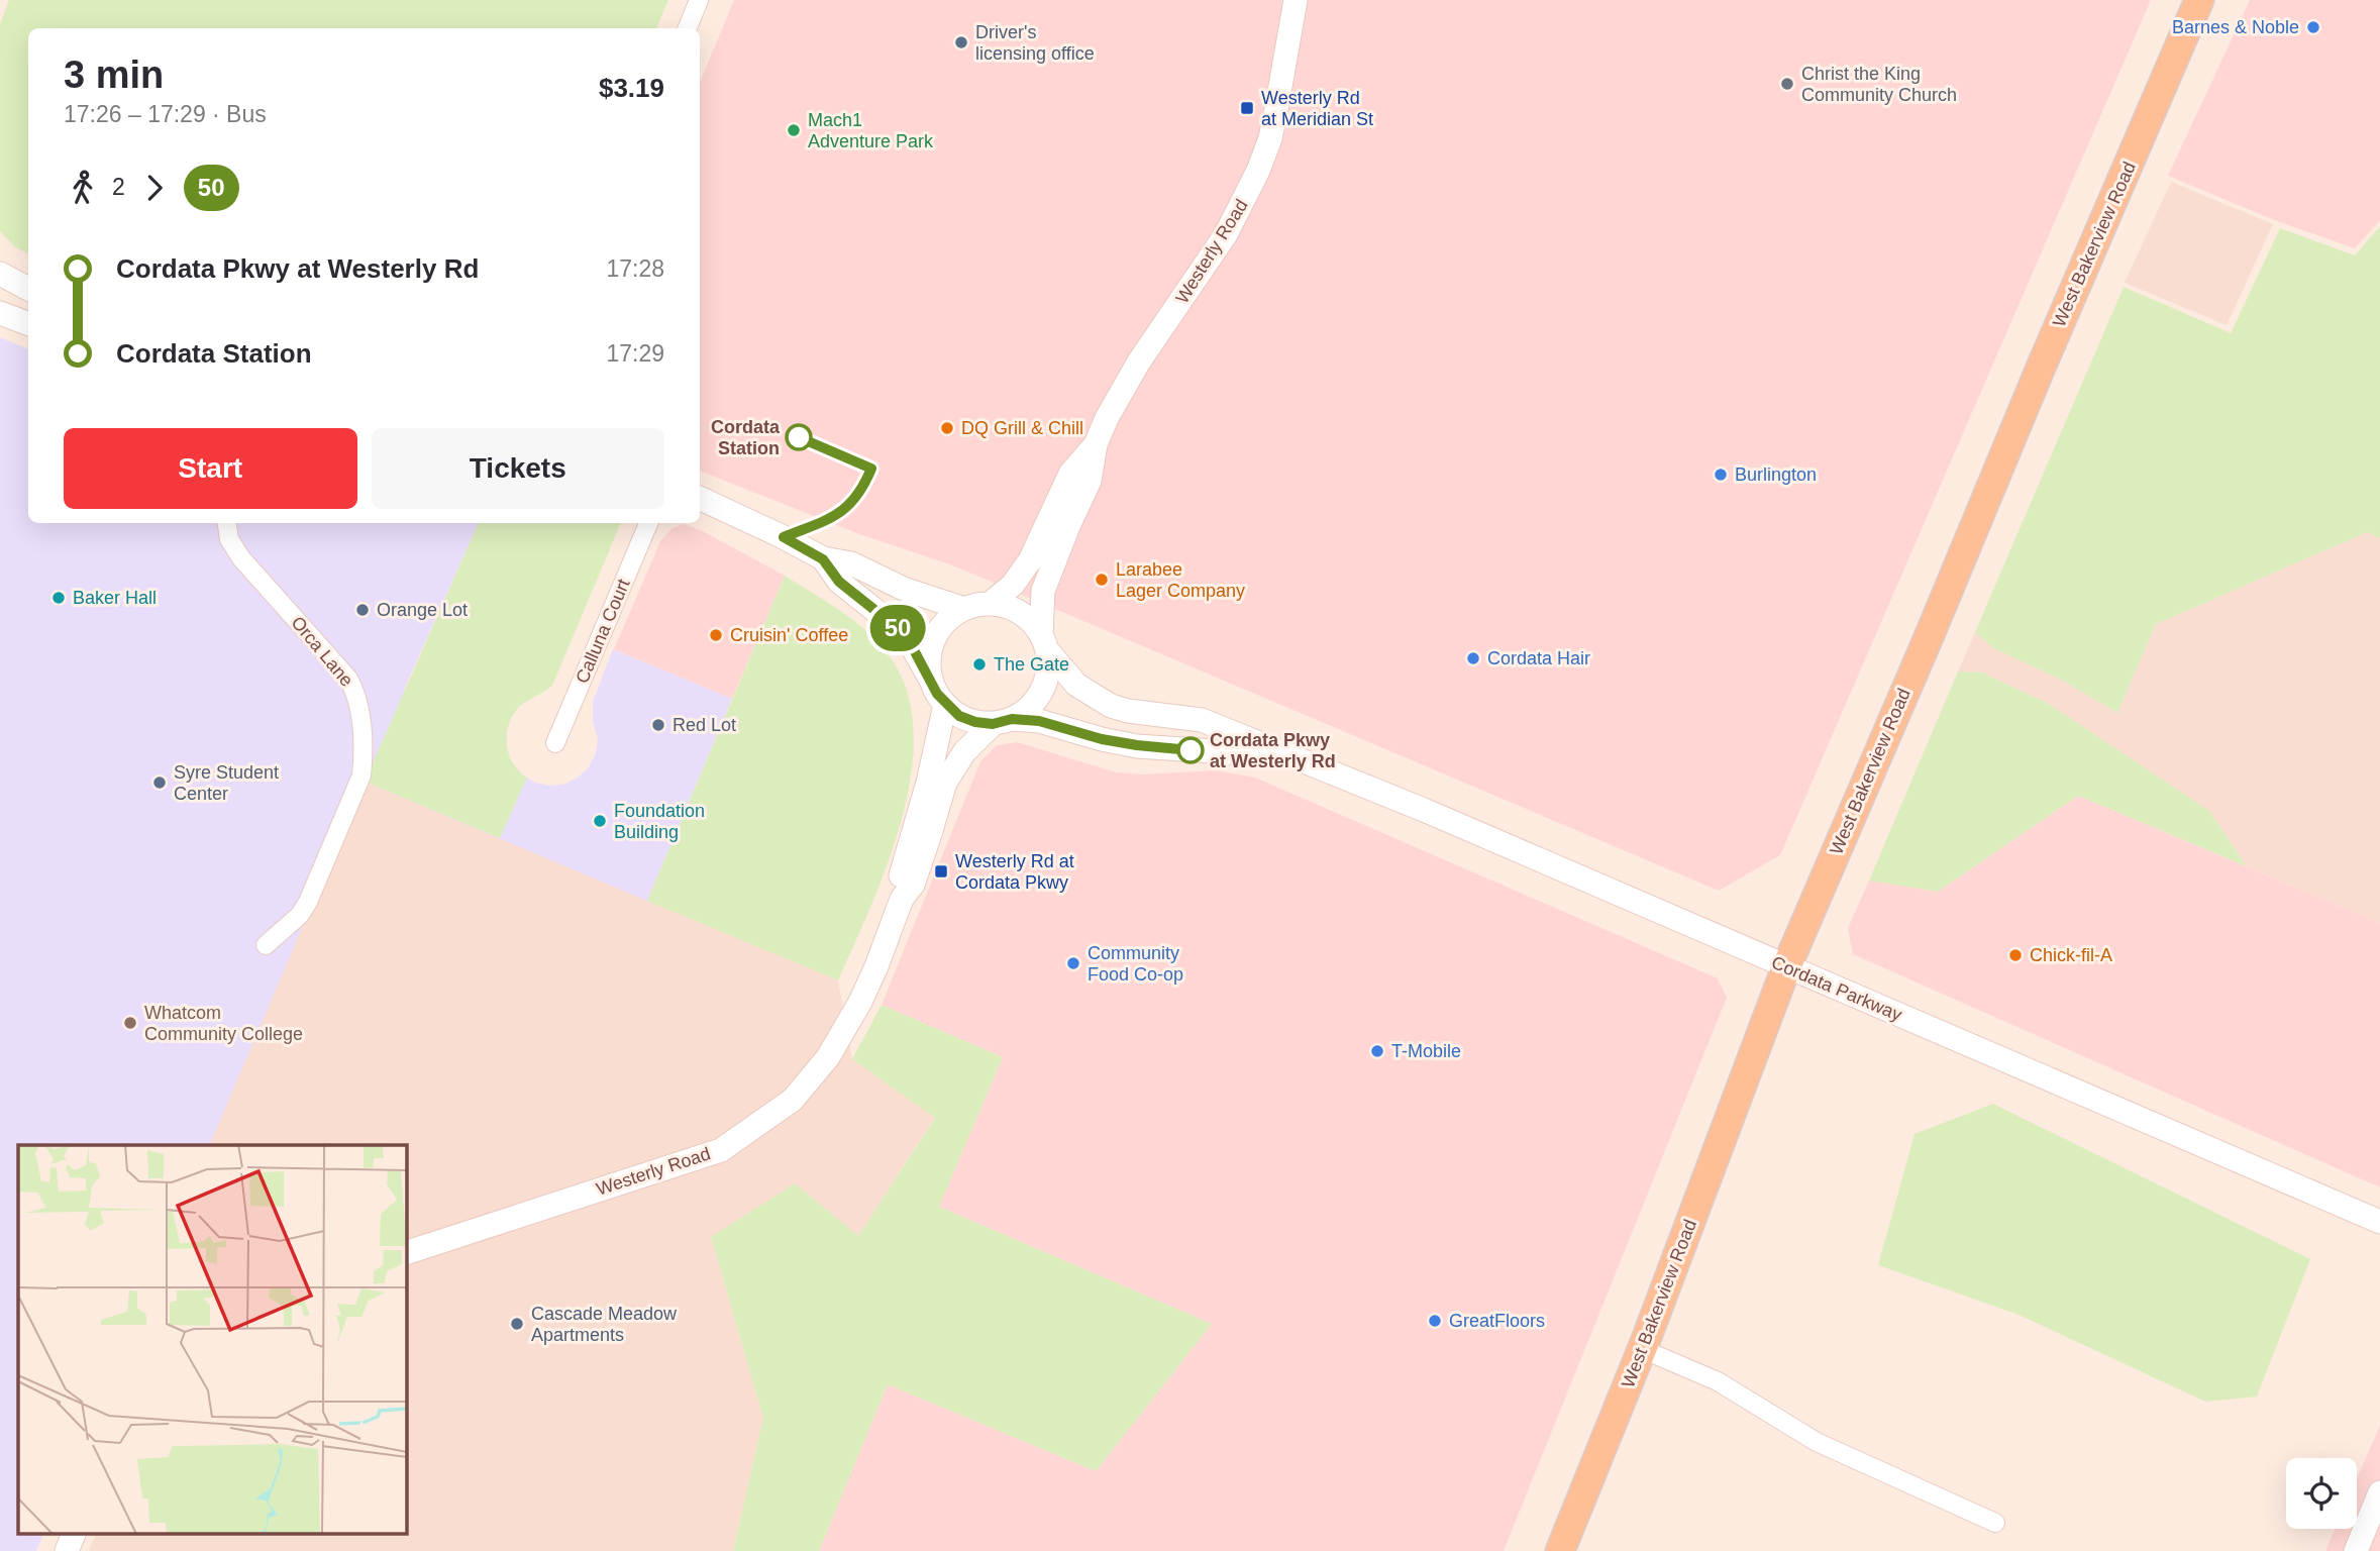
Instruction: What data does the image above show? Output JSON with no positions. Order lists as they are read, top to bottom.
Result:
{
  "streets": {
    "main road": ["West Bakerview Road"],
    "street": [
      "Westerly Road",
      "Calluna Court",
      "Orca Lane",
      "Cordata Parkway"
    ]
  },
  "crossings": [
    ["West Bakerview Road", "Cordata Parkway"],
    ["Westerly Road", "Cordata Parkway"]
  ],
  "places": {
    "other": [
      "Barnes & Noble",
      "Driver's licensing office",
      "Christ the King Community Church",
      "Mach1 Adventure Park",
      "DQ Grill & Chill",
      "Cordata Station",
      "Burlington",
      "Larabee Lager Company",
      "Baker Hall",
      "Orange Lot",
      "Cruisin' Coffee",
      "Cordata Hair",
      "The Gate",
      "Red Lot",
      "Cordata Pkwy at Westerly Rd",
      "Syre Student Center",
      "Foundation Building",
      "Chick-fil-A",
      "Community Food Co-op",
      "Whatcom Community College",
      "T-Mobile",
      "GreatFloors",
      "Cascade Meadow Apartments"
    ],
    "transit": ["Westerly Rd at Meridian St", "Westerly Rd at Cordata Pkwy"]
  },
  "lines": ["bus line 50"],
  "page": {
    "on_map": "50",
    "heading": ["3 min", "17:26 – 17:29 · Bus", "$3.19"],
    "legs": ["2", "50"],
    "list": [
      {
        "name": "Cordata Pkwy at Westerly Rd",
        "value": "17:28"
      },
      {
        "name": "Cordata Station",
        "value": "17:29"
      }
    ],
    "buttons": ["Start", "Tickets"]
  }
}
